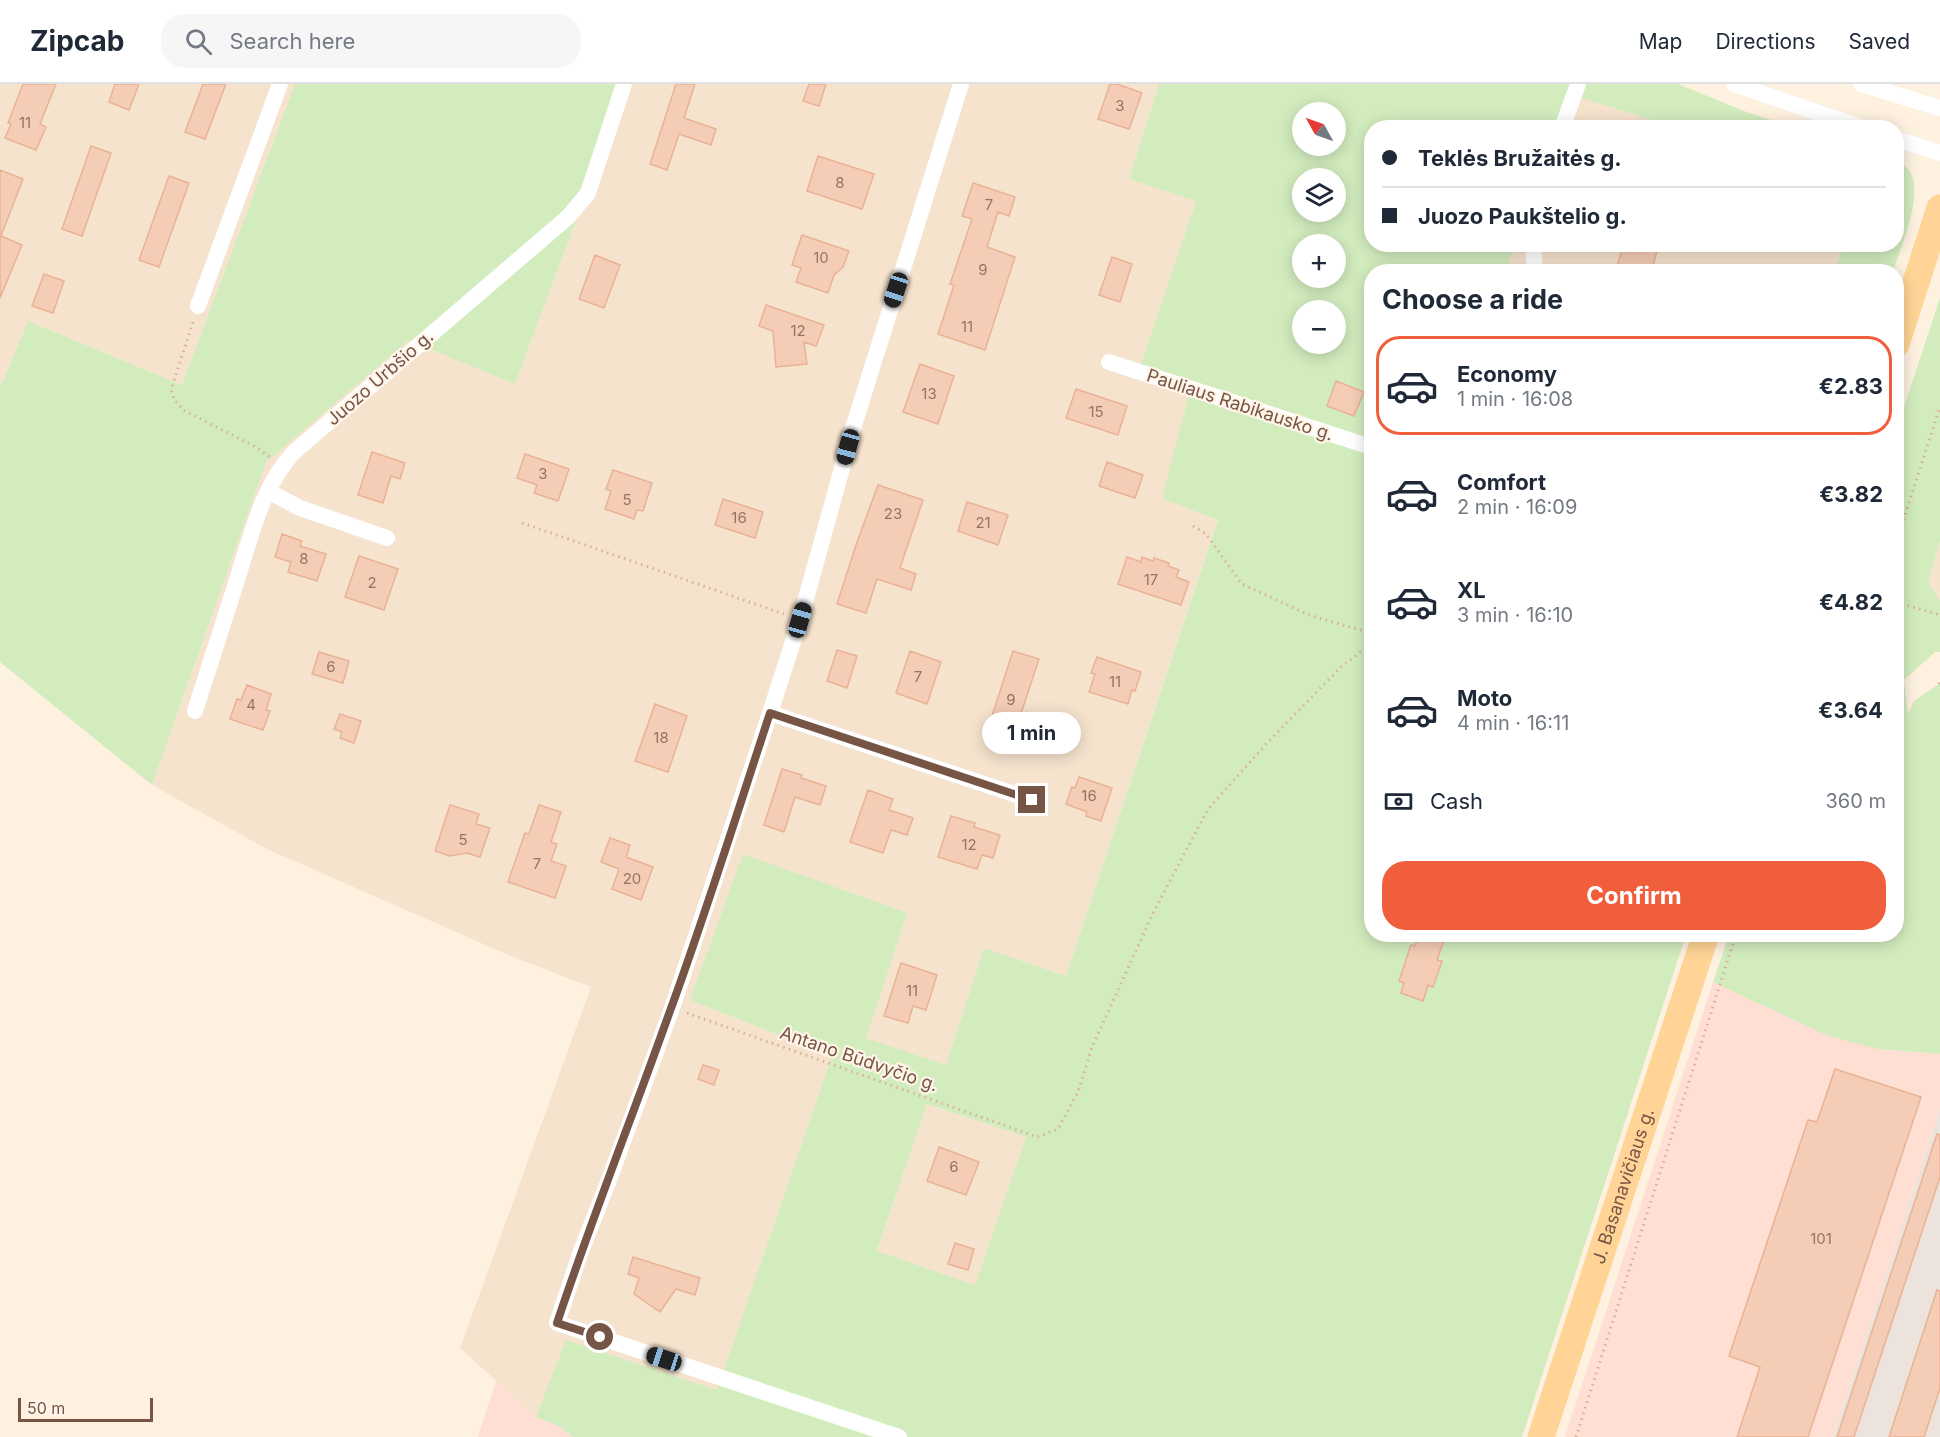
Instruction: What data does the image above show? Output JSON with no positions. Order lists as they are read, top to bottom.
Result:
{
  "streets": {
    "main road": ["J. Basanavičiaus g."],
    "street": ["Juozo Urbšio g.", "Pauliaus Rabikausko g."],
    "path": ["Antano Būdvyčio g."]
  },
  "house_numbers": [
    "3",
    "11",
    "8",
    "7",
    "10",
    "9",
    "11",
    "12",
    "13",
    "15",
    "3",
    "5",
    "23",
    "16",
    "21",
    "8",
    "17",
    "2",
    "6",
    "7",
    "11",
    "9",
    "4",
    "18",
    "16",
    "5",
    "12",
    "7",
    "20",
    "11",
    "6",
    "101"
  ],
  "scale_bar": "50 m",
  "north": "top left",
  "page": {
    "header": "Zipcab",
    "search": "Search here",
    "nav": ["Map", "Directions", "Saved"],
    "map_buttons": ["+", "−"],
    "banner": ["Teklės Bružaitės g.", "Juozo Paukštelio g."],
    "heading": "Choose a ride",
    "list": [
      {
        "name": "Economy",
        "note": "1 min · 16:08",
        "value": "€2.83"
      },
      {
        "name": "Comfort",
        "note": "2 min · 16:09",
        "value": "€3.82"
      },
      {
        "name": "XL",
        "note": "3 min · 16:10",
        "value": "€4.82"
      },
      {
        "name": "Moto",
        "note": "4 min · 16:11",
        "value": "€3.64"
      }
    ],
    "bubble": "1 min",
    "pay": ["Cash", "360 m"],
    "buttons": "Confirm",
    "scale": "50 m"
  }
}
